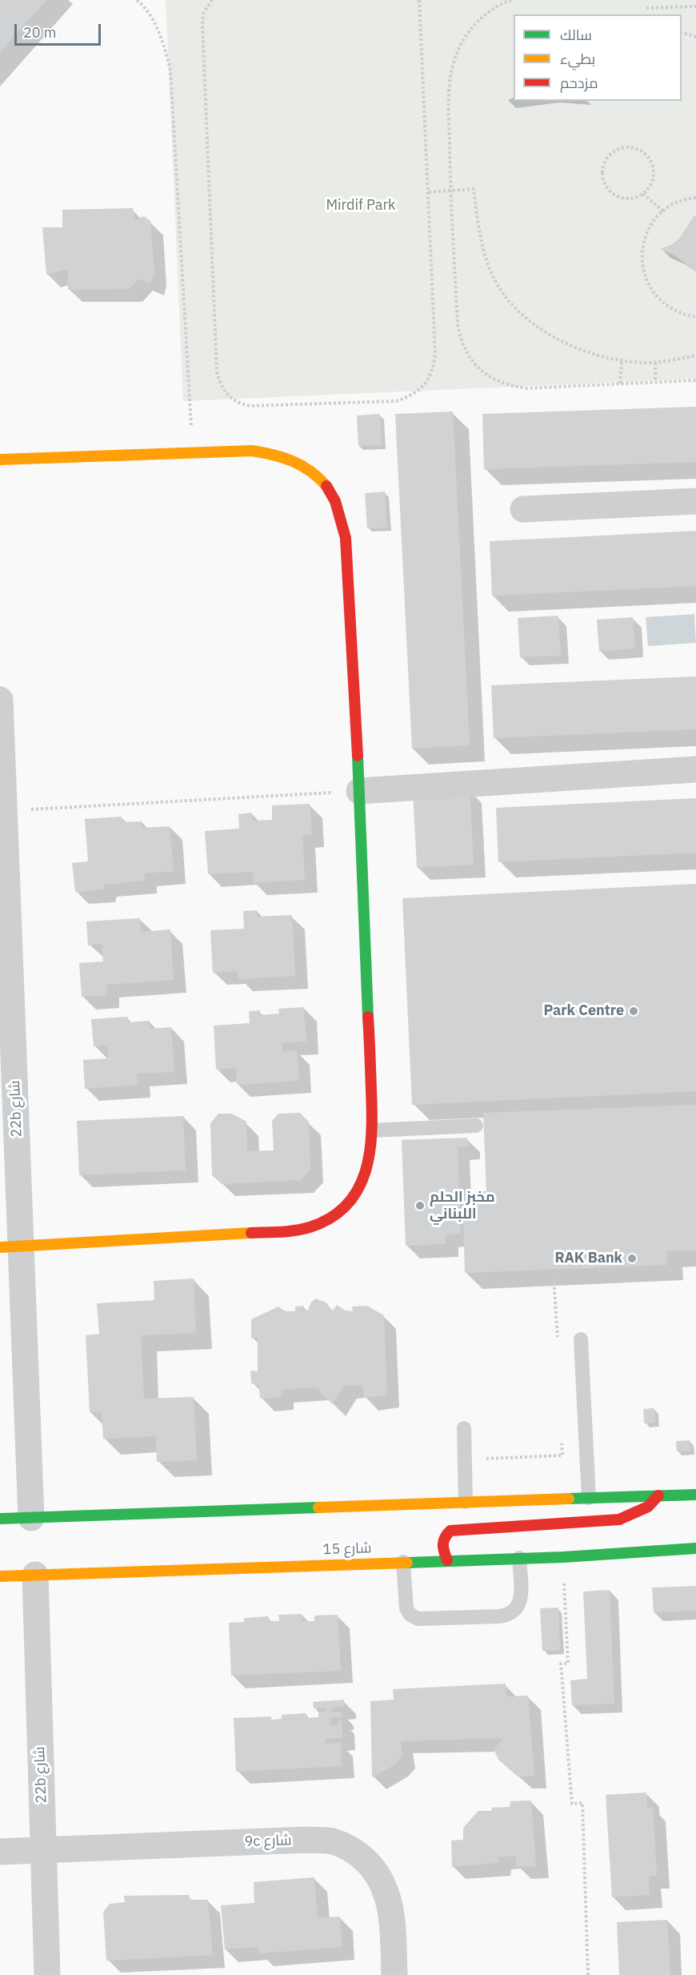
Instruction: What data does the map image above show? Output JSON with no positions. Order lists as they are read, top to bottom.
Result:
{
  "streets": {
    "street": ["22b شارع", "شارع 15", "9c شارع"]
  },
  "crossings": [
    ["22b شارع", "شارع 15"],
    ["22b شارع", "9c شارع"]
  ],
  "parks": ["Mirdif Park"],
  "places": ["Park Centre", "مخبز الحلم اللبناني", "RAK Bank"],
  "legend": ["سالك", "بطيء", "مزدحم"],
  "scale_bar": "20 m"
}
